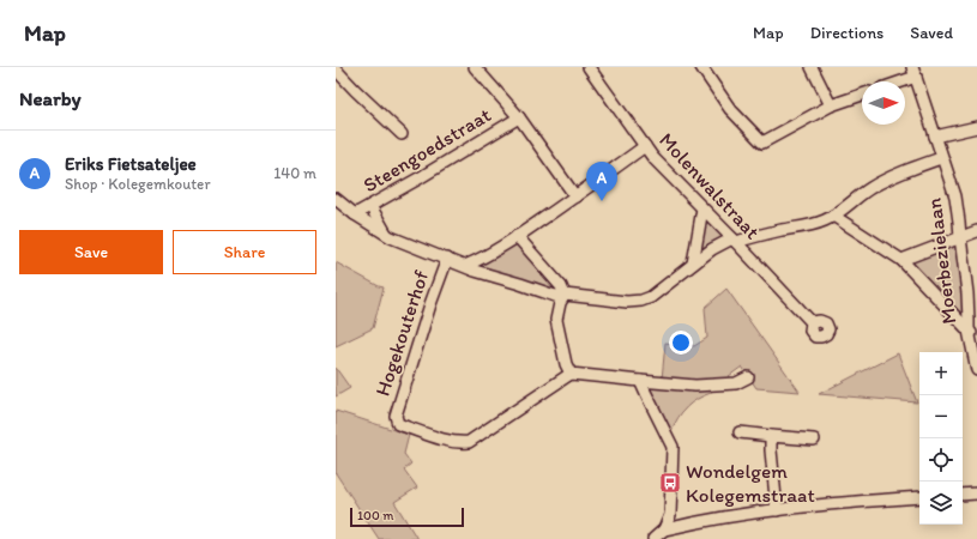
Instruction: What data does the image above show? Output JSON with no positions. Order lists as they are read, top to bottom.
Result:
{
  "streets": {
    "street": [
      "Steengoedstraat",
      "Molenwalstraat",
      "Moerbezielaan",
      "Hogekouterhof"
    ]
  },
  "places": {
    "bus stop": ["Wondelgem Kolegemstraat"]
  },
  "scale_bar": "100 m",
  "north": "right",
  "page": {
    "header": "Map",
    "nav": ["Map", "Directions", "Saved"],
    "heading": "Nearby",
    "list": [
      {
        "mark": "A",
        "name": "Eriks Fietsateljee",
        "note": "Shop · Kolegemkouter",
        "value": "140 m"
      }
    ],
    "pins": "A",
    "buttons": ["Save", "Share"],
    "map_buttons": ["+", "−"],
    "scale": "100 m"
  }
}
